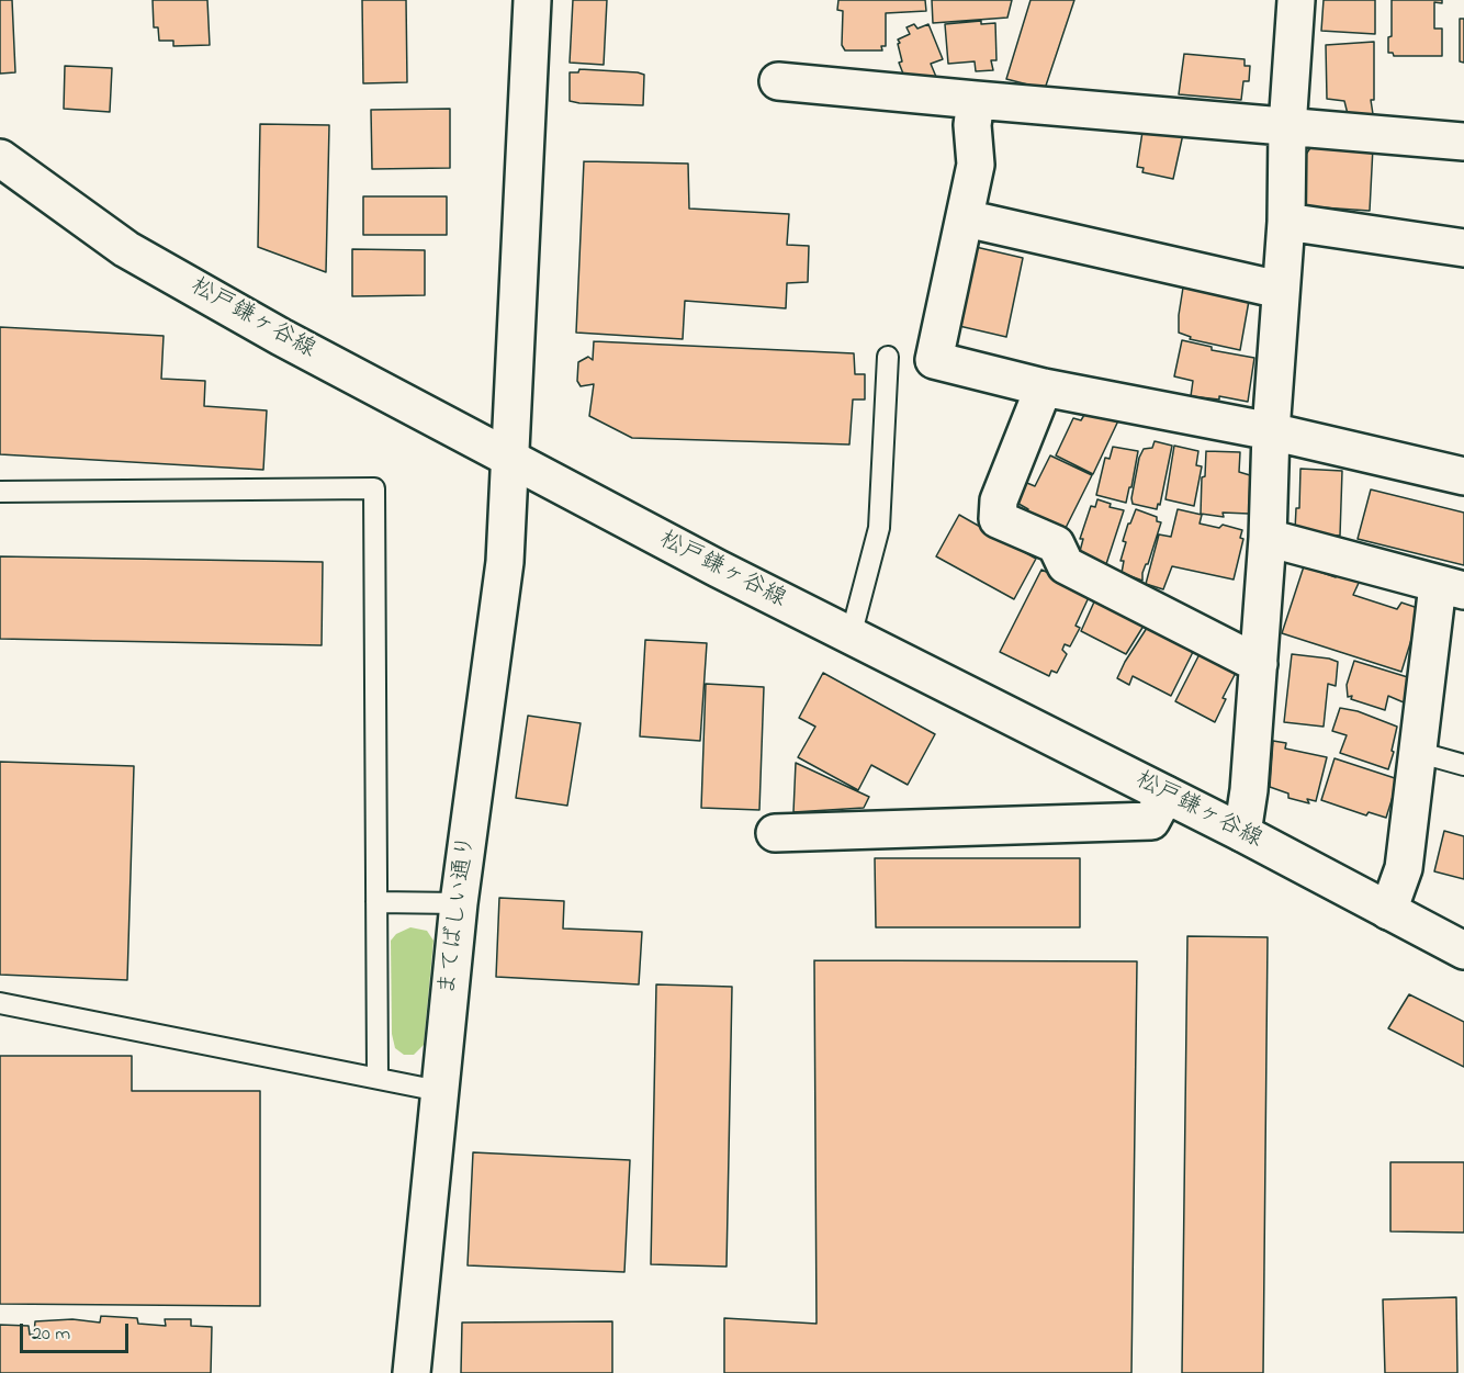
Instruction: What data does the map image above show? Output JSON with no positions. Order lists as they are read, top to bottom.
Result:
{
  "streets": {
    "street": ["松戸鎌ヶ谷線", "まてばしい通り"]
  },
  "crossings": [
    ["松戸鎌ヶ谷線", "まてばしい通り"]
  ],
  "scale_bar": "20 m"
}
